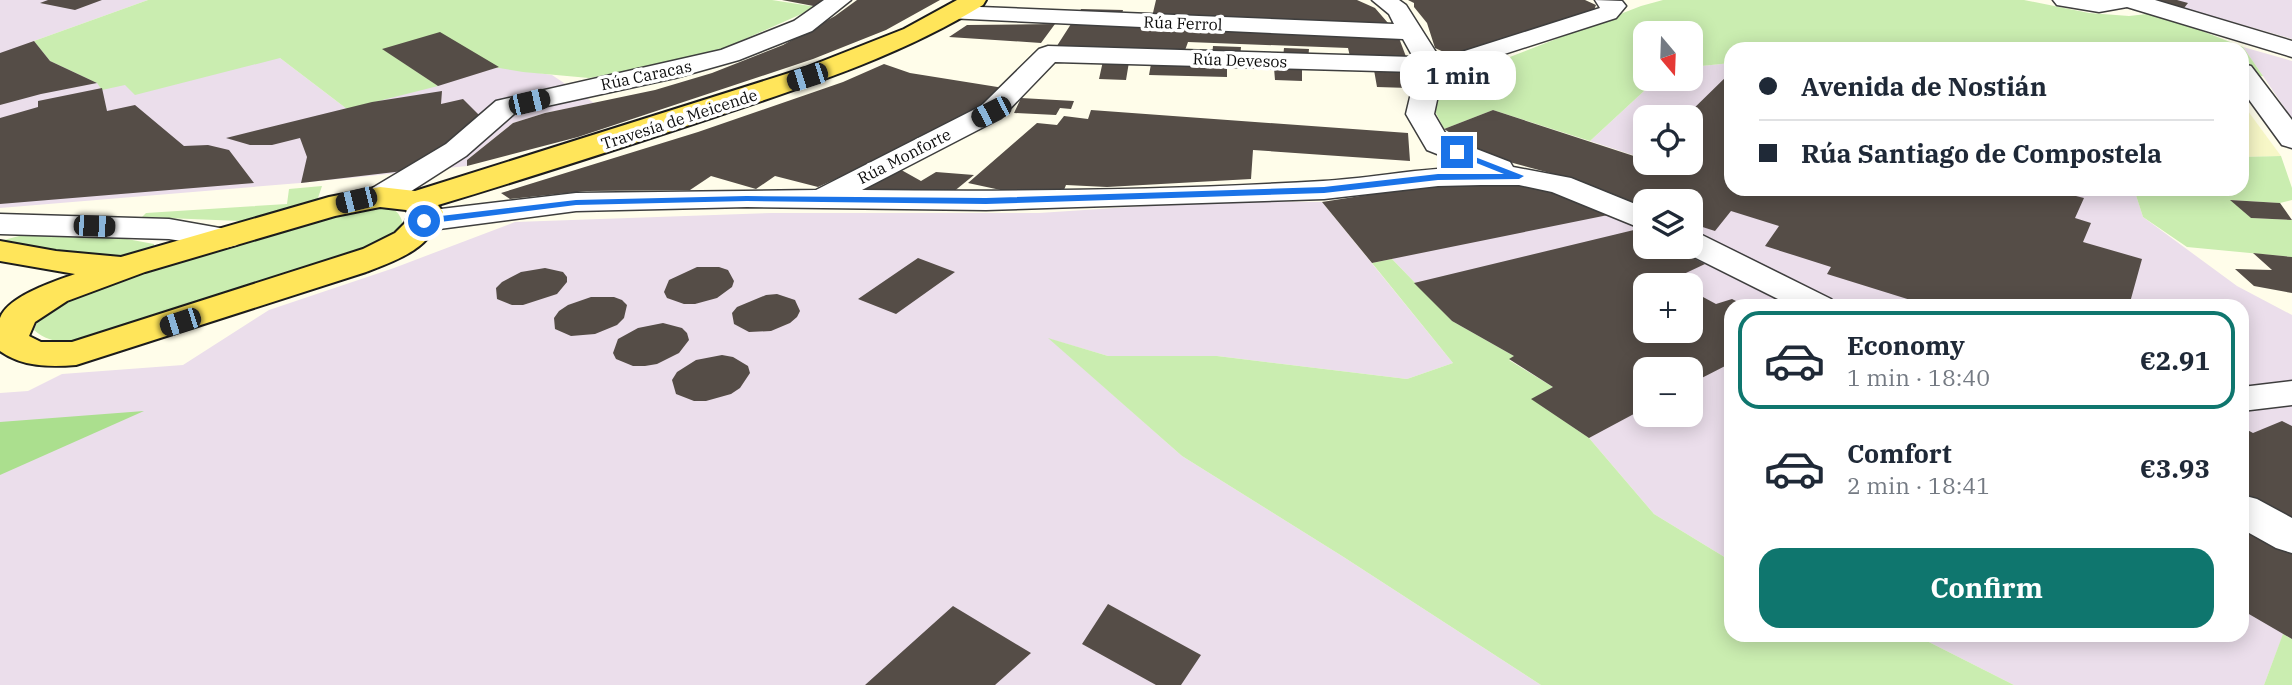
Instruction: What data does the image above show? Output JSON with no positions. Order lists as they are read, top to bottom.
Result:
{
  "streets": {
    "main road": ["Travesía de Meicende"],
    "street": [
      "Rúa Ferrol",
      "Rúa Devesos",
      "Rúa Caracas",
      "Rúa Monforte"
    ]
  },
  "crossings": [
    ["Rúa Ferrol", "Travesía de Meicende"],
    ["Rúa Devesos", "Rúa Monforte"]
  ],
  "north": "bottom",
  "page": {
    "map_buttons": ["+", "−"],
    "banner": ["Avenida de Nostián", "Rúa Santiago de Compostela"],
    "bubble": "1 min",
    "list": [
      {
        "name": "Economy",
        "note": "1 min · 18:40",
        "value": "€2.91"
      },
      {
        "name": "Comfort",
        "note": "2 min · 18:41",
        "value": "€3.93"
      }
    ],
    "buttons": "Confirm"
  }
}
